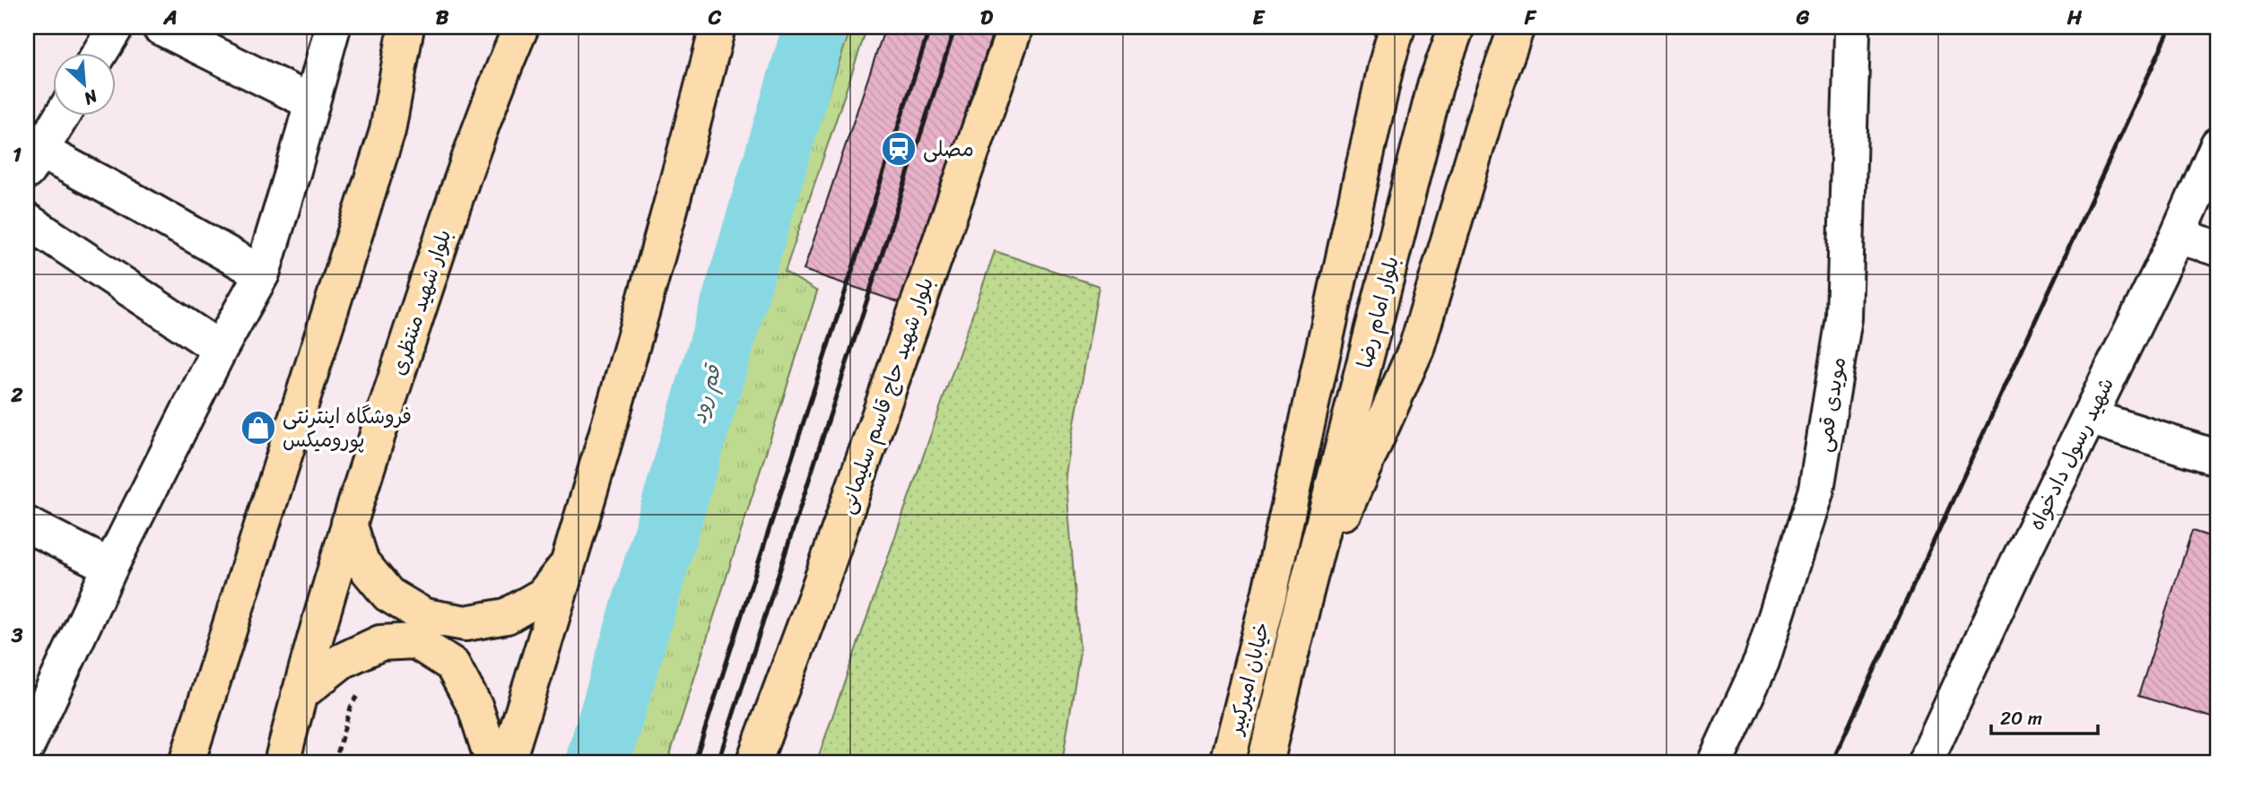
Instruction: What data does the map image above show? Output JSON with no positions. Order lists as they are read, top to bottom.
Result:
{
  "streets": {
    "main road": [
      "بلوار شهید منتظری",
      "بلوار امام رضا",
      "بلوار شهید حاج قاسم سلیمانی",
      "خیابان امیرکبیر"
    ],
    "street": ["مویدی قمی", "شهید رسول دادخواه"]
  },
  "crossings": [
    ["بلوار امام رضا", "خیابان امیرکبیر"]
  ],
  "water": ["قم رود"],
  "places": {
    "station": ["مصلی"],
    "shop": ["فروشگاه اینترنتی پورومیکس"]
  },
  "scale_bar": "20 m",
  "north": "bottom right",
  "grid": {
    "columns": [
      "A",
      "B",
      "C",
      "D",
      "E",
      "F",
      "G",
      "H"
    ],
    "rows": ["1", "2", "3"]
  }
}
